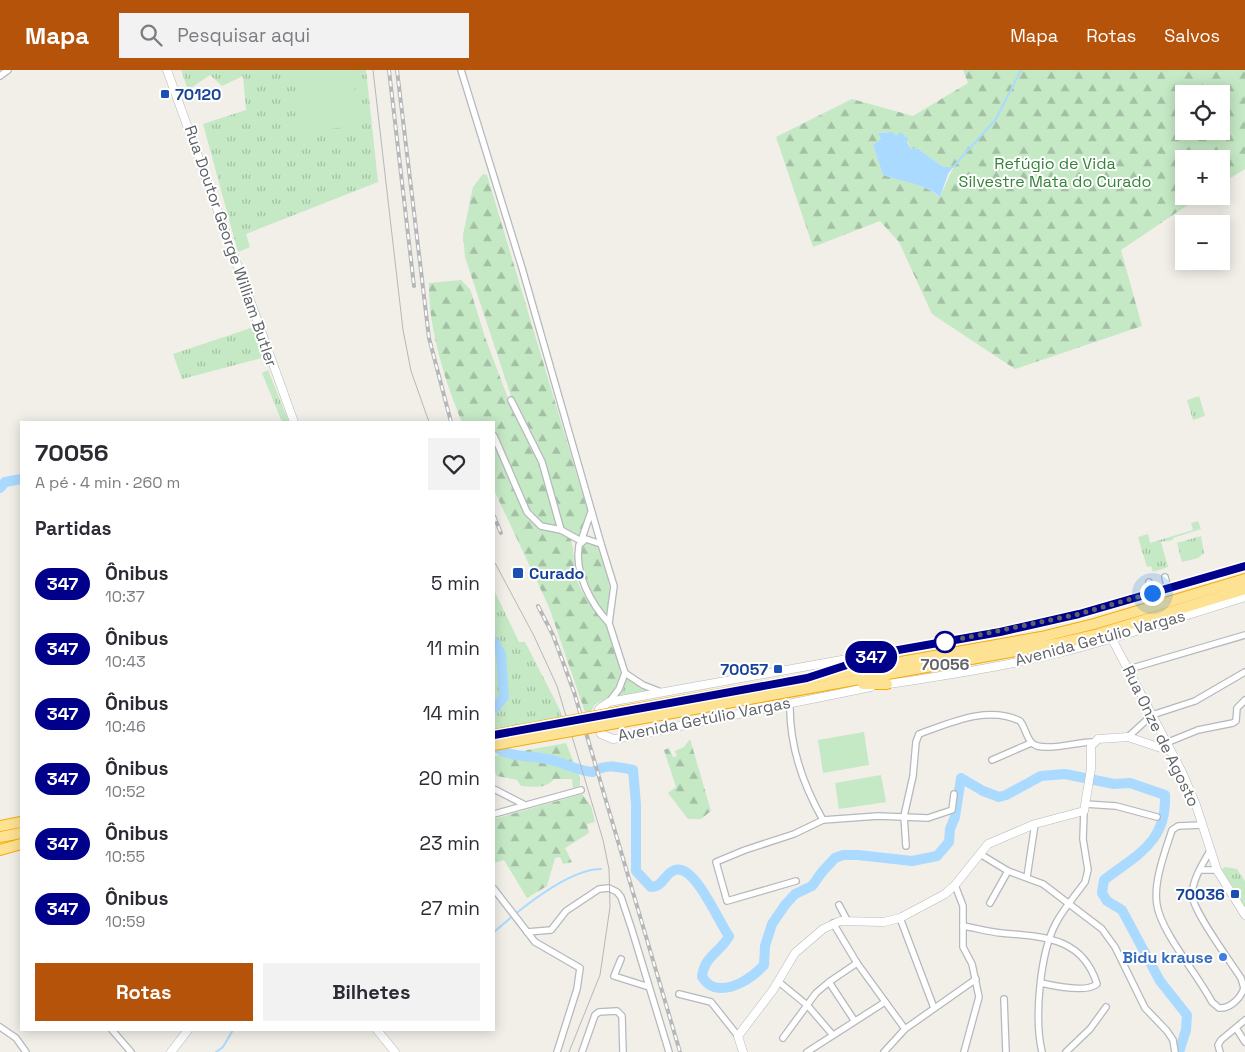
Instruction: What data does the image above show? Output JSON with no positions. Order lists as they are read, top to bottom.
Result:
{
  "streets": {
    "street": ["Rua Doutor George William Butler", "Avenida Getúlio Vargas", "Rua Onze de Agosto"]
  },
  "crossings": [
    ["Avenida Getúlio Vargas", "Rua Onze de Agosto"]
  ],
  "parks": ["Refúgio de Vida Silvestre Mata do Curado"],
  "places": {
    "transit": [
      "70120",
      "Curado",
      "70057",
      "70036"
    ],
    "other": ["70056", "Bidu krause"]
  },
  "lines": ["bus line 347"],
  "page": {
    "header": "Mapa",
    "search": "Pesquisar aqui",
    "nav": ["Mapa", "Rotas", "Salvos"],
    "on_map": "347",
    "map_buttons": ["+", "−"],
    "heading": [
      ["70056", "A pé · 4 min · 260 m"],
      "Partidas"
    ],
    "list": [
      {
        "mark": "347",
        "name": "Ônibus",
        "note": "10:37",
        "value": "5 min"
      },
      {
        "mark": "347",
        "name": "Ônibus",
        "note": "10:43",
        "value": "11 min"
      },
      {
        "mark": "347",
        "name": "Ônibus",
        "note": "10:46",
        "value": "14 min"
      },
      {
        "mark": "347",
        "name": "Ônibus",
        "note": "10:52",
        "value": "20 min"
      },
      {
        "mark": "347",
        "name": "Ônibus",
        "note": "10:55",
        "value": "23 min"
      },
      {
        "mark": "347",
        "name": "Ônibus",
        "note": "10:59",
        "value": "27 min"
      }
    ],
    "buttons": ["Rotas", "Bilhetes"]
  }
}
